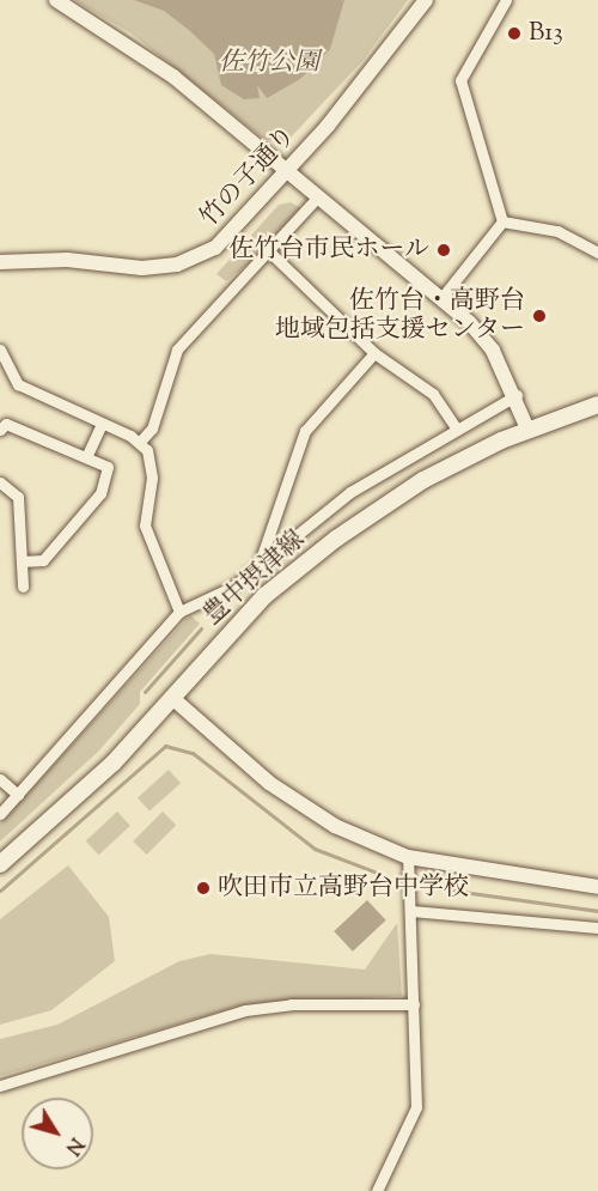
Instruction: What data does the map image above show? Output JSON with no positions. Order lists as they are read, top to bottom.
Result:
{
  "streets": {
    "main road": ["豊中摂津線"],
    "street": ["竹の子通り"]
  },
  "parks": ["佐竹公園"],
  "places": [
    "B13",
    "佐竹台市民ホール",
    "佐竹台・高野台 地域包括支援センター",
    "吹田市立高野台中学校"
  ],
  "north": "bottom right"
}
